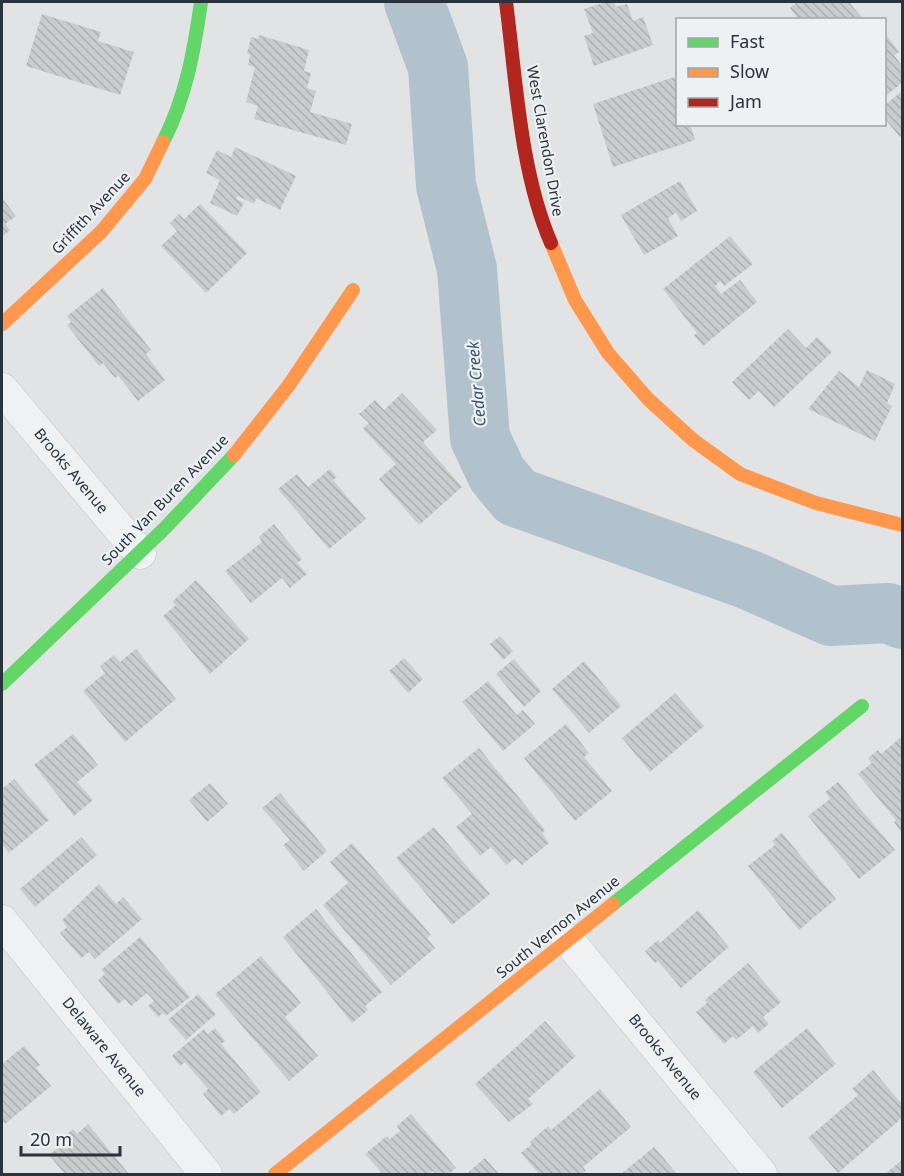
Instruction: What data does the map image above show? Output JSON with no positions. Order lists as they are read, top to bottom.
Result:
{
  "streets": {
    "street": [
      "West Clarendon Drive",
      "Griffith Avenue",
      "Brooks Avenue",
      "South Van Buren Avenue",
      "South Vernon Avenue",
      "Delaware Avenue"
    ]
  },
  "crossings": [
    ["Brooks Avenue", "South Van Buren Avenue"],
    ["Brooks Avenue", "South Vernon Avenue"]
  ],
  "water": ["Cedar Creek"],
  "legend": ["Fast", "Slow", "Jam"],
  "scale_bar": "20 m"
}
